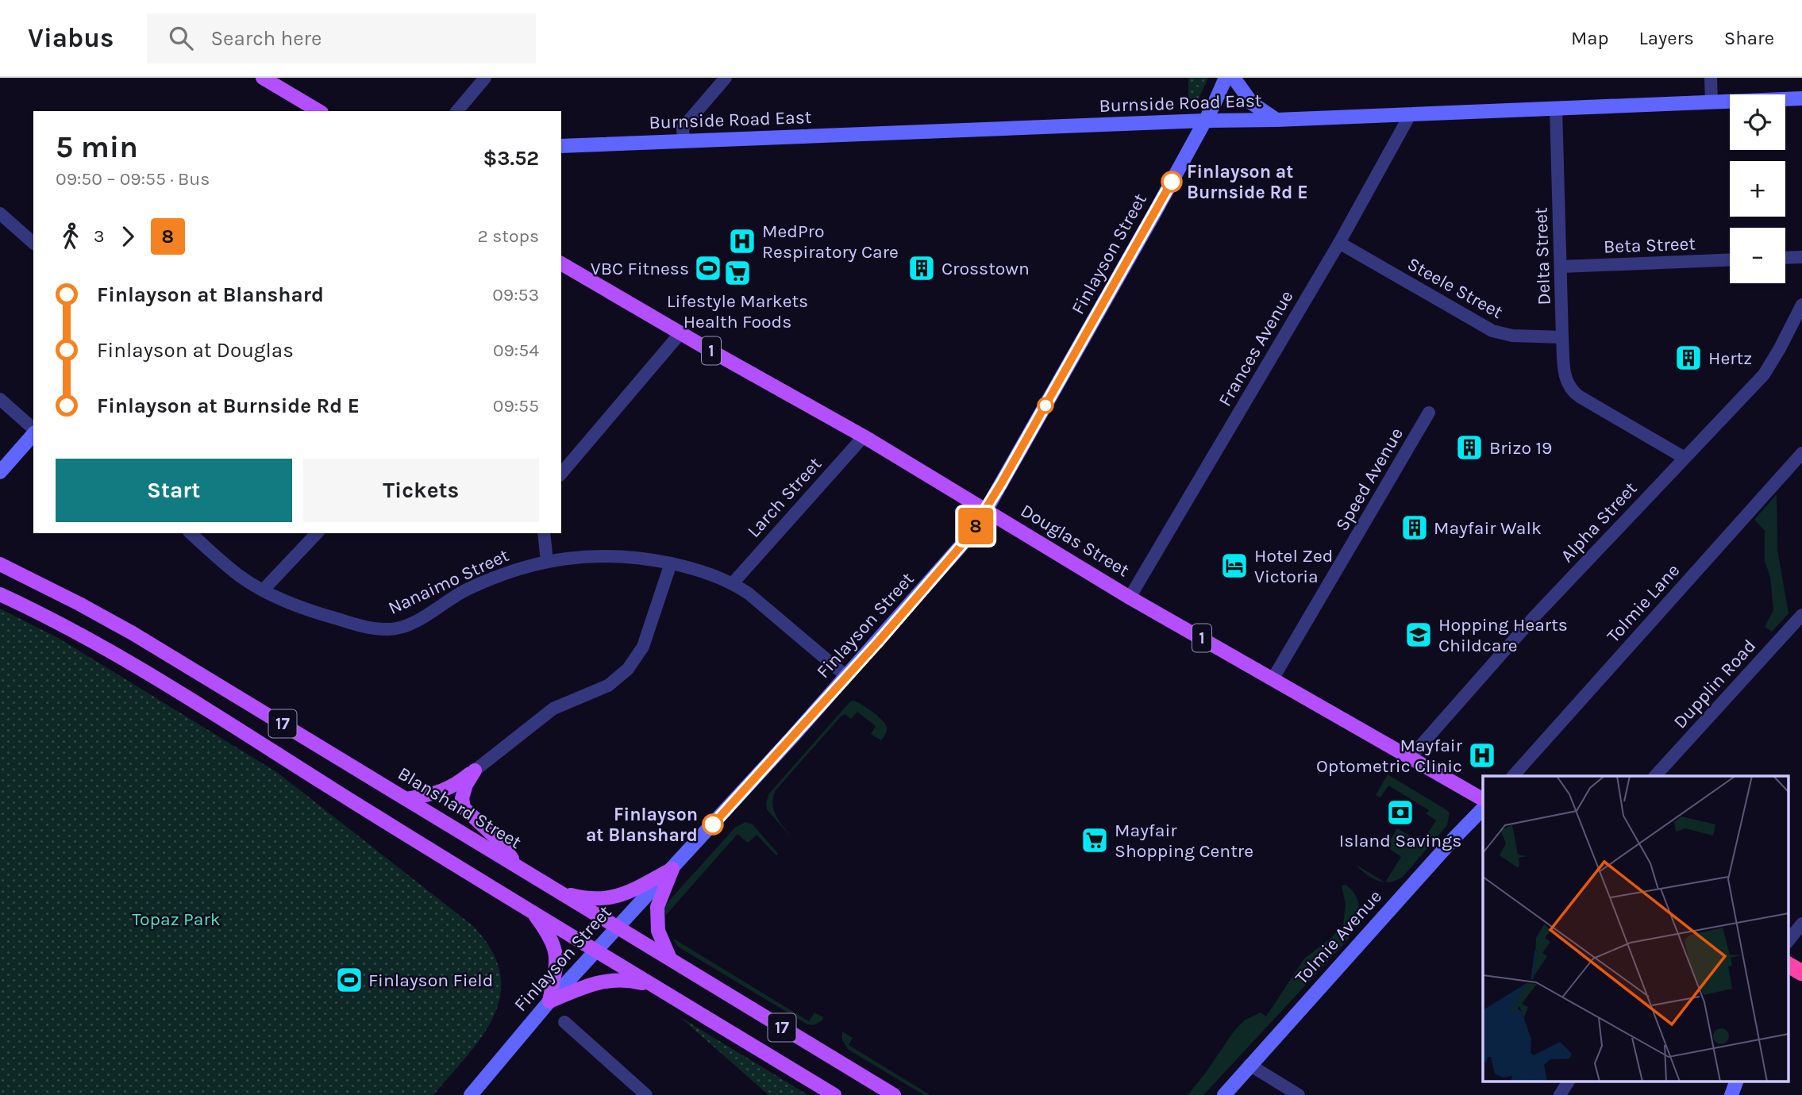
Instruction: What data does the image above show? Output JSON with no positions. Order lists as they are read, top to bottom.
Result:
{
  "streets": {
    "main road": [
      "Burnside Road East",
      "Finlayson Street",
      "1",
      "Douglas Street",
      "17",
      "Blanshard Street",
      "Tolmie Avenue"
    ],
    "street": [
      "Beta Street",
      "Delta Street",
      "Steele Street",
      "Frances Avenue",
      "Speed Avenue",
      "Larch Street",
      "Alpha Street",
      "Nanaimo Street",
      "Tolmie Lane",
      "Dupplin Road"
    ]
  },
  "crossings": [
    ["Burnside Road East", "Finlayson Street"],
    ["Burnside Road East", "Delta Street"],
    ["Burnside Road East", "Frances Avenue"],
    ["Beta Street", "Delta Street"],
    ["Finlayson Street", "Douglas Street"],
    ["Finlayson Street", "Nanaimo Street"],
    ["Finlayson Street", "17"],
    ["Finlayson Street", "Blanshard Street"],
    ["Delta Street", "Steele Street"],
    ["Delta Street", "Alpha Street"],
    ["Steele Street", "Frances Avenue"],
    ["Frances Avenue", "Douglas Street"],
    ["Speed Avenue", "Douglas Street"],
    ["Larch Street", "Douglas Street"],
    ["Larch Street", "Nanaimo Street"],
    ["Alpha Street", "Douglas Street"]
  ],
  "parks": ["Topaz Park"],
  "places": {
    "other": ["Finlayson at Burnside Rd E", "Finlayson at Blanshard"],
    "hospital": ["MedPro Respiratory Care", "Mayfair Optometric Clinic"],
    "sports": ["VBC Fitness", "Finlayson Field"],
    "building": [
      "Crosstown",
      "Hertz",
      "Brizo 19",
      "Mayfair Walk"
    ],
    "supermarket": ["Lifestyle Markets Health Foods", "Mayfair Shopping Centre"],
    "hotel": ["Hotel Zed Victoria"],
    "school or university": ["Hopping Hearts Childcare"],
    "bank": ["Island Savings"]
  },
  "lines": ["bus line 8"],
  "page": {
    "header": "Viabus",
    "search": "Search here",
    "nav": ["Map", "Layers", "Share"],
    "on_map": "8",
    "map_buttons": ["+", "−"],
    "heading": ["5 min", "09:50 – 09:55 · Bus", "$3.52"],
    "legs": ["3", "8", "2 stops"],
    "list": [
      {
        "name": "Finlayson at Blanshard",
        "value": "09:53"
      },
      {
        "name": "Finlayson at Douglas",
        "value": "09:54"
      },
      {
        "name": "Finlayson at Burnside Rd E",
        "value": "09:55"
      }
    ],
    "buttons": ["Start", "Tickets"]
  }
}
